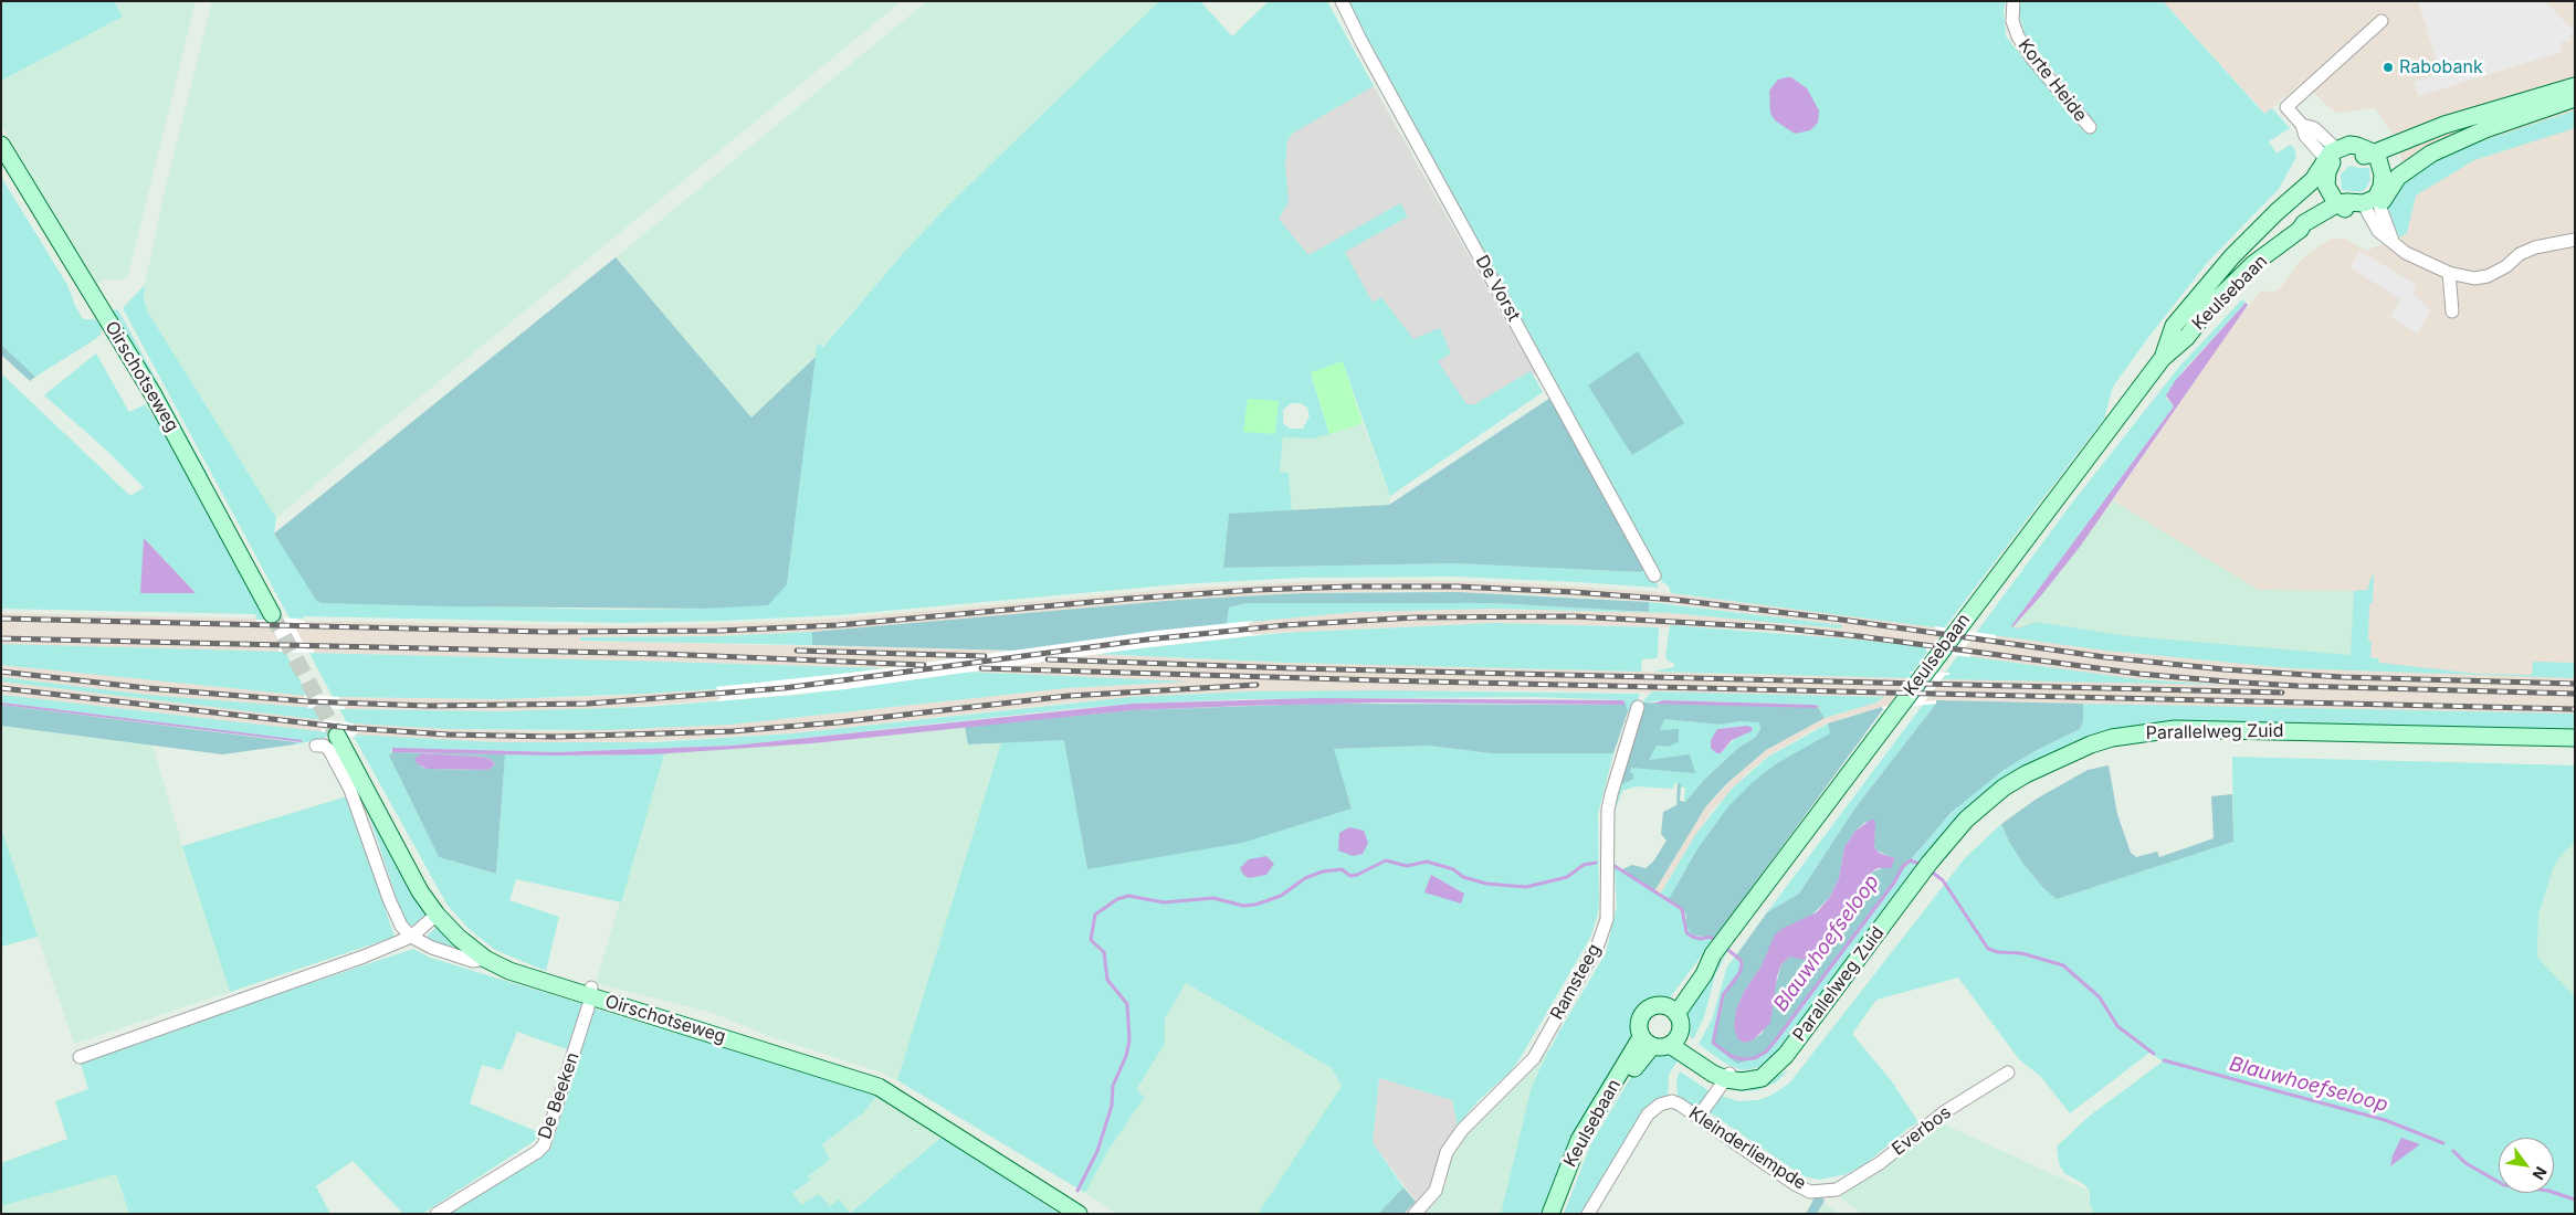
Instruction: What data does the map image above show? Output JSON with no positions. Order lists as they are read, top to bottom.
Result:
{
  "streets": {
    "street": [
      "Korte Heide",
      "De Vorst",
      "Keulsebaan",
      "Oirschotseweg",
      "Parallelweg Zuid",
      "Ramsteeg",
      "De Beeken",
      "Everbos",
      "Kleinderliempde"
    ]
  },
  "crossings": [
    ["Keulsebaan", "Parallelweg Zuid"],
    ["Oirschotseweg", "De Beeken"],
    ["Everbos", "Kleinderliempde"]
  ],
  "water": ["Blauwhoefseloop"],
  "places": ["Rabobank"],
  "north": "bottom right"
}
